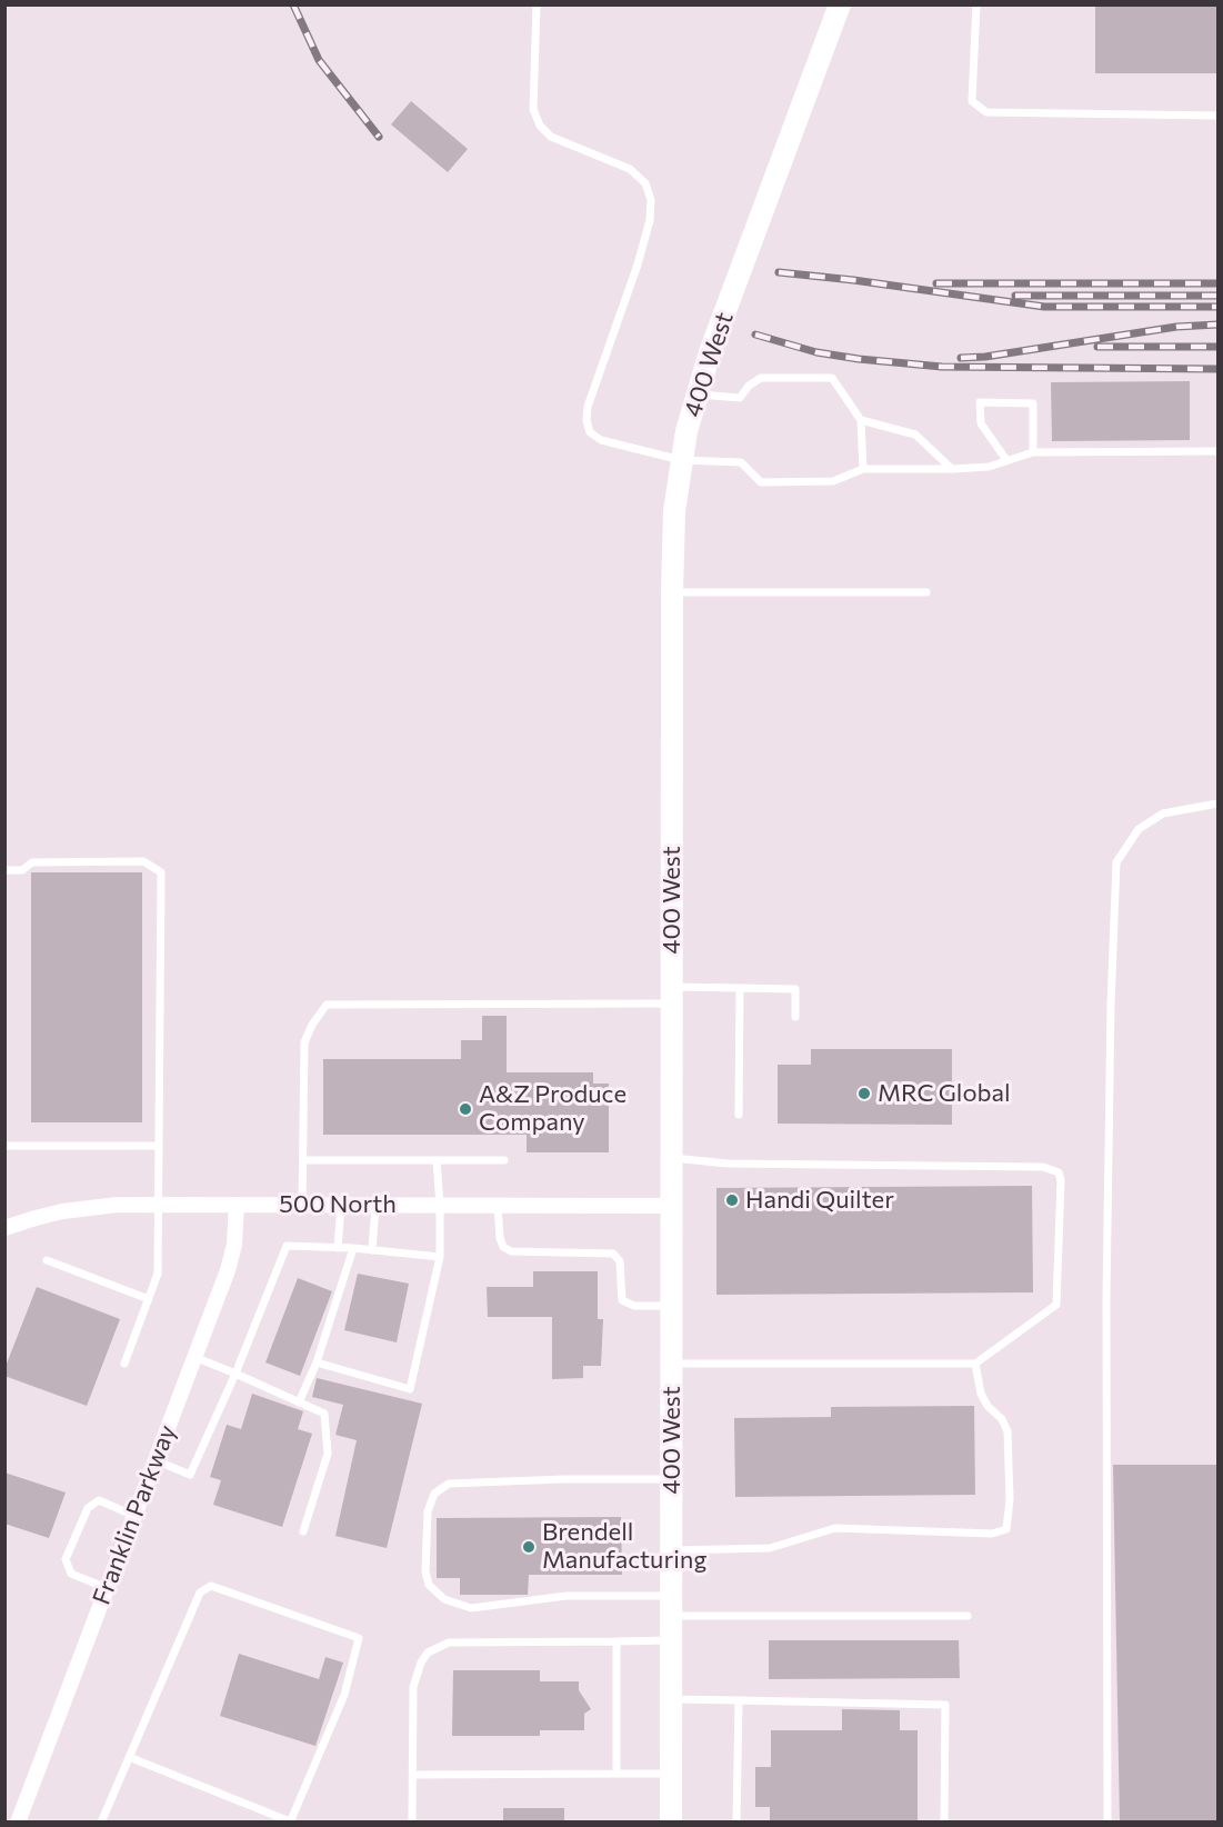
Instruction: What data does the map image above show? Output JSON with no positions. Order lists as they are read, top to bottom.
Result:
{
  "streets": {
    "street": ["400 West", "500 North", "Franklin Parkway"]
  },
  "crossings": [
    ["400 West", "500 North"],
    ["500 North", "Franklin Parkway"]
  ],
  "places": [
    "MRC Global",
    "A&Z Produce Company",
    "Handi Quilter",
    "Brendell Manufacturing"
  ]
}
